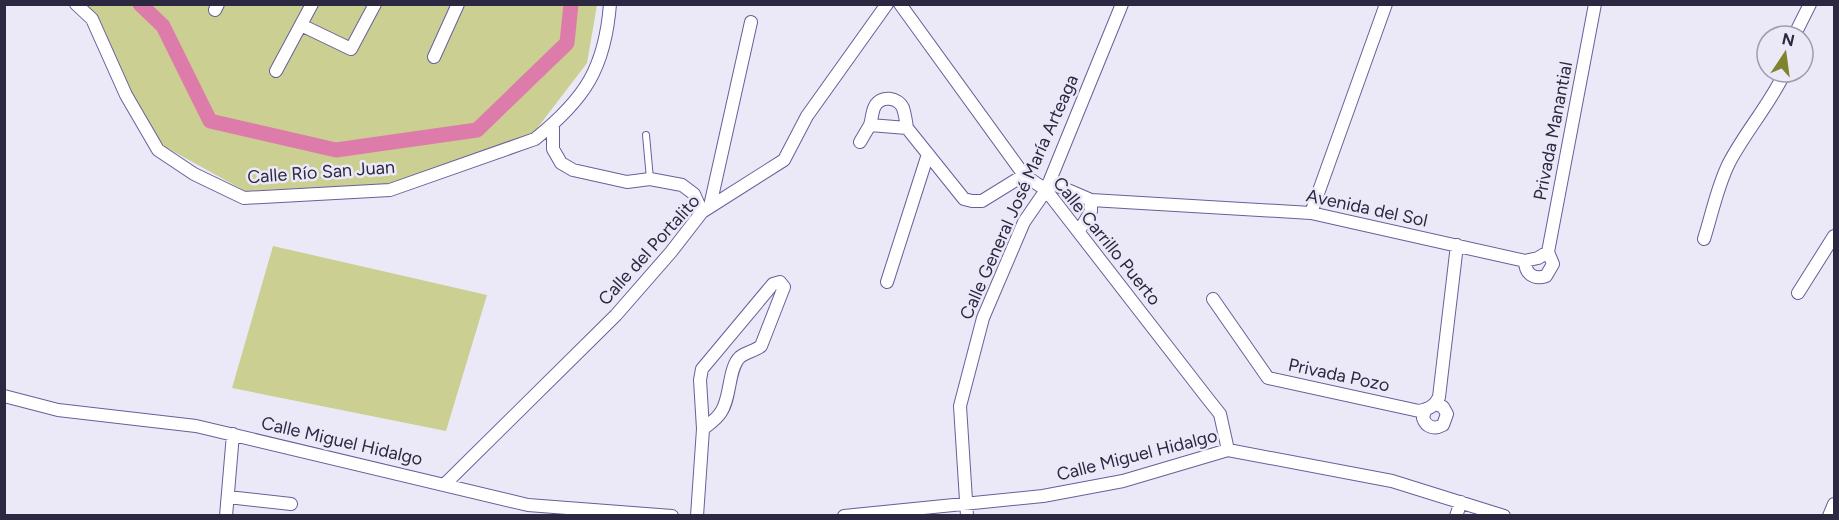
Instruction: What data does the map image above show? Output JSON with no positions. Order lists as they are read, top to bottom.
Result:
{
  "streets": {
    "street": [
      "Privada Manantial",
      "Calle Río San Juan",
      "Calle General José María Arteaga",
      "Avenida del Sol",
      "Calle Carrillo Puerto",
      "Calle del Portalito",
      "Privada Pozo",
      "Calle Miguel Hidalgo"
    ]
  },
  "crossings": [
    ["Privada Manantial", "Avenida del Sol"],
    ["Calle General José María Arteaga", "Avenida del Sol"],
    ["Calle General José María Arteaga", "Calle Carrillo Puerto"],
    ["Calle General José María Arteaga", "Calle Miguel Hidalgo"],
    ["Avenida del Sol", "Calle Carrillo Puerto"],
    ["Avenida del Sol", "Privada Pozo"],
    ["Calle Carrillo Puerto", "Calle Miguel Hidalgo"],
    ["Calle del Portalito", "Calle Miguel Hidalgo"]
  ],
  "north": "top"
}
